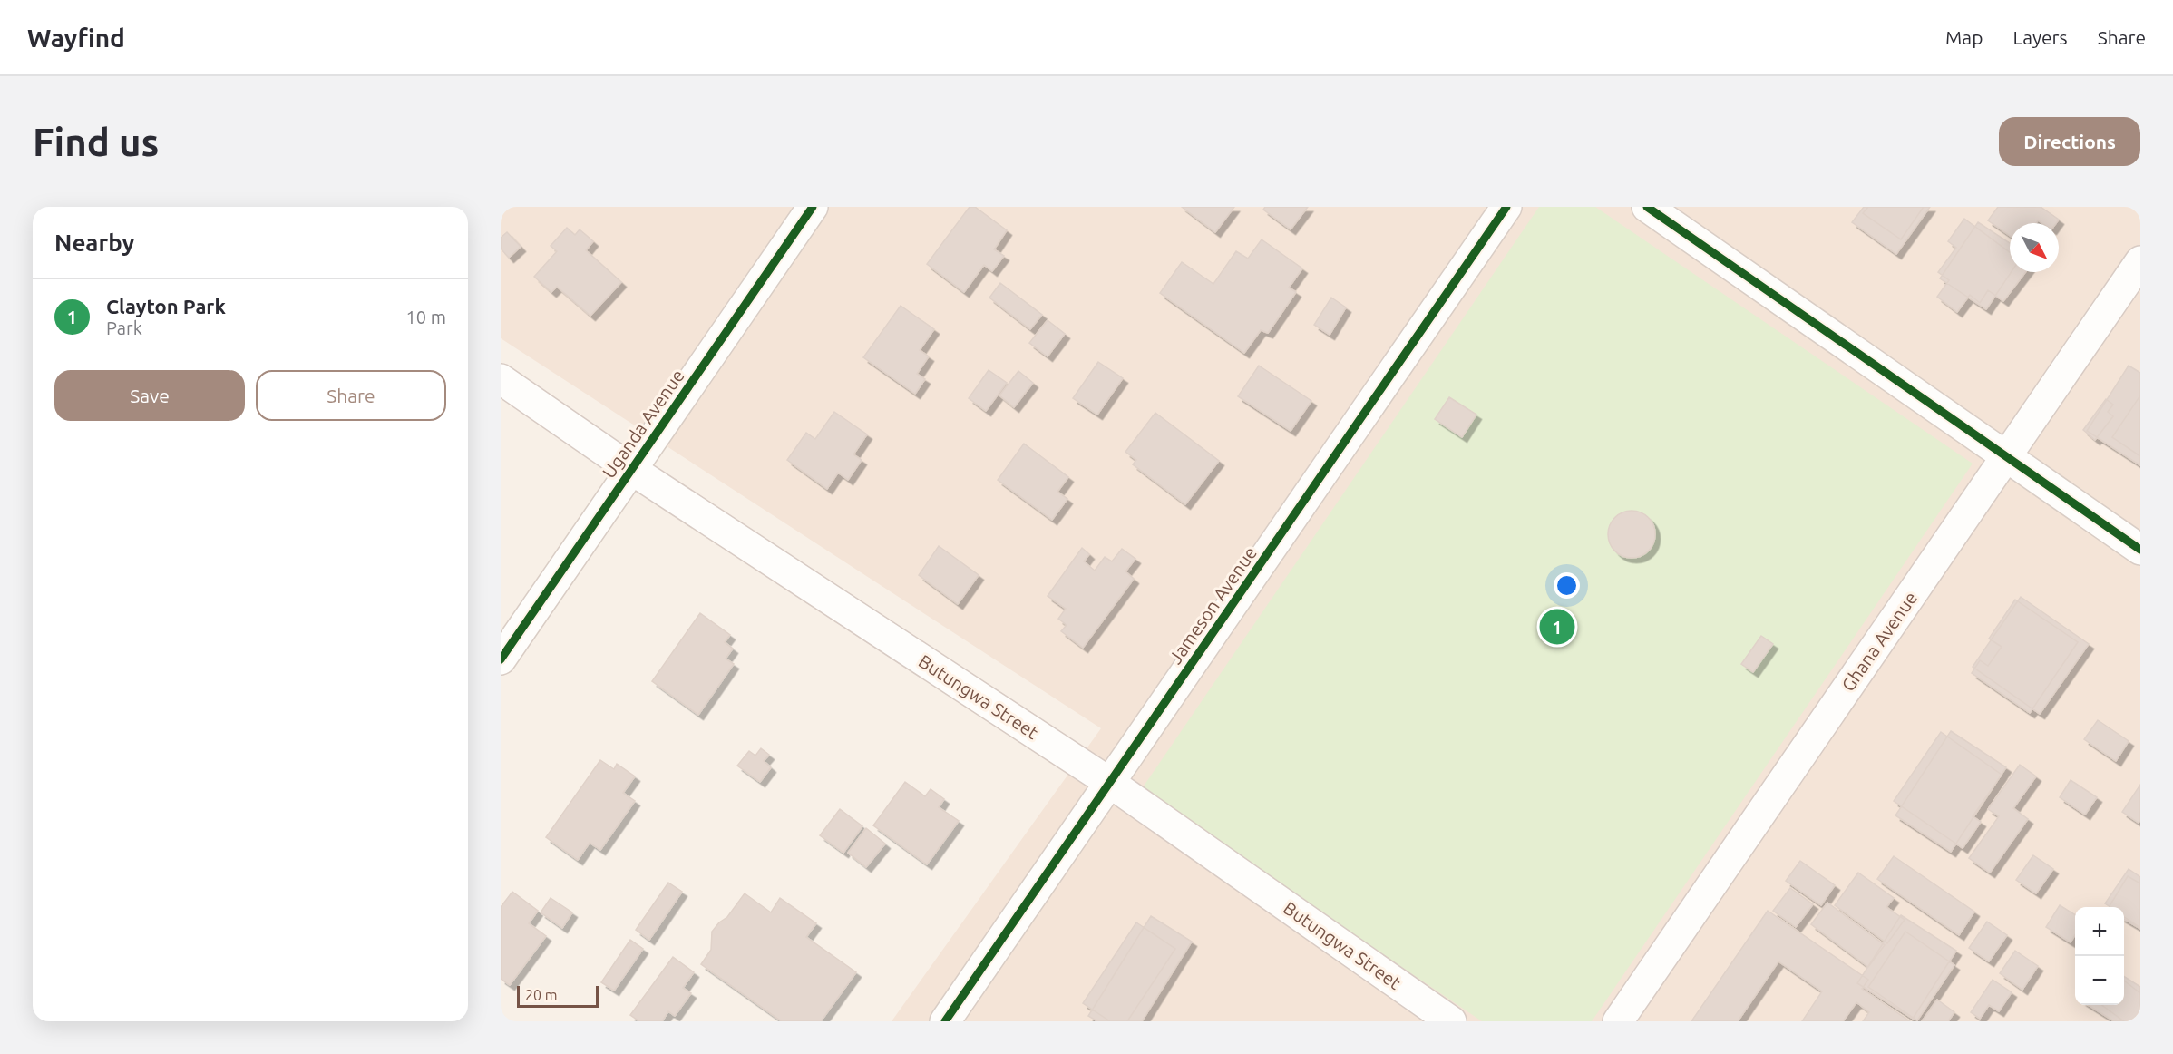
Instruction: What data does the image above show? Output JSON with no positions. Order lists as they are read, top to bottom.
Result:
{
  "streets": {
    "street": [
      "Uganda Avenue",
      "Jameson Avenue",
      "Ghana Avenue",
      "Butungwa Street"
    ]
  },
  "crossings": [
    ["Uganda Avenue", "Butungwa Street"],
    ["Jameson Avenue", "Butungwa Street"]
  ],
  "scale_bar": "20 m",
  "north": "bottom right",
  "page": {
    "header": "Wayfind",
    "nav": ["Map", "Layers", "Share"],
    "buttons": [
      "Directions",
      ["Save", "Share"]
    ],
    "title": "Find us",
    "heading": "Nearby",
    "list": [
      {
        "mark": "1",
        "name": "Clayton Park",
        "note": "Park",
        "value": "10 m"
      }
    ],
    "pins": "1",
    "map_buttons": ["+", "−"],
    "scale": "20 m"
  }
}
